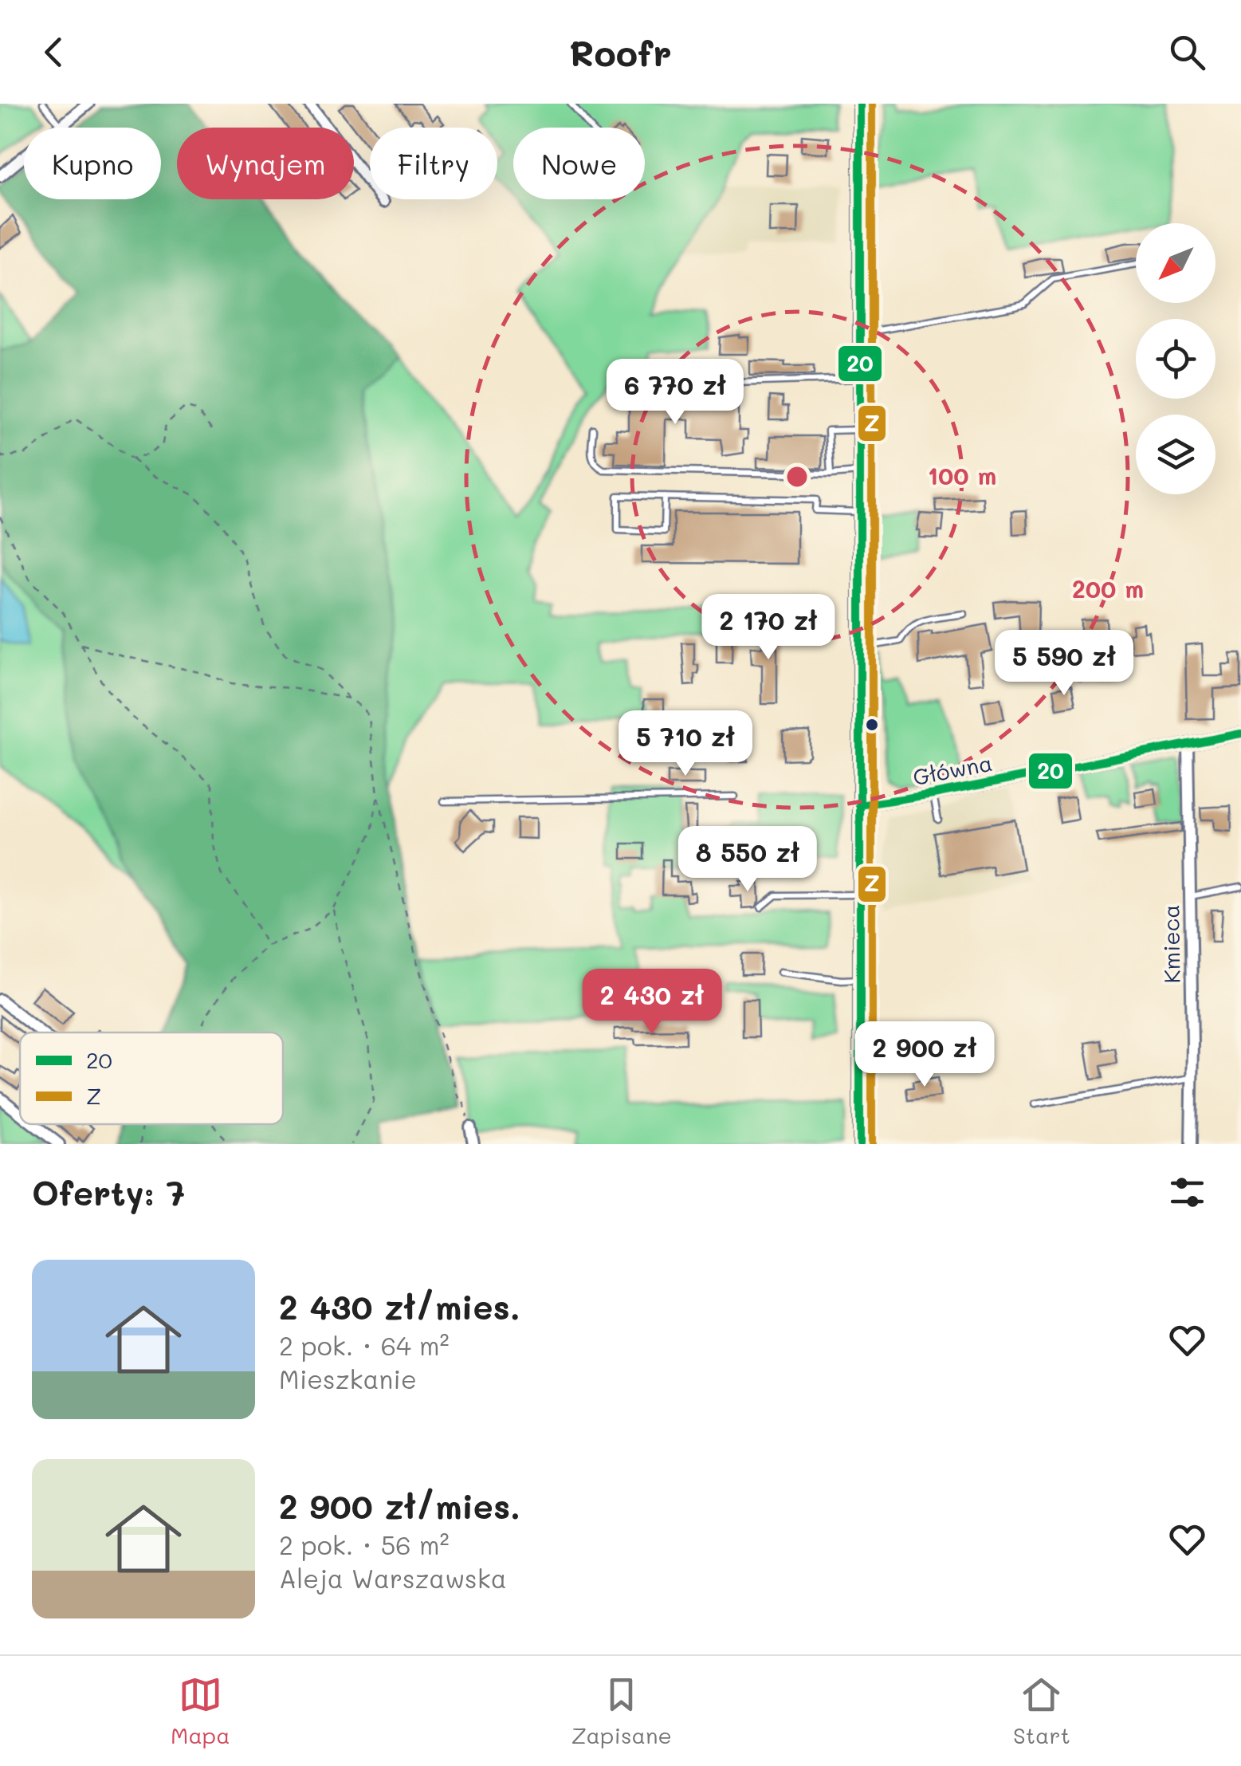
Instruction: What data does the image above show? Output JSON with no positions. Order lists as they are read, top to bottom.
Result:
{
  "streets": {
    "street": ["Główna", "Kmieca"]
  },
  "crossings": [
    ["Główna", "Kmieca"]
  ],
  "lines": ["transit line 20", "transit line Z"],
  "legend": ["20", "Z"],
  "north": "bottom left",
  "page": {
    "header": "Roofr",
    "chip": [
      "Kupno",
      "Wynajem",
      "Filtry",
      "Nowe"
    ],
    "price": [
      "6 770 zł",
      "2 170 zł",
      "5 590 zł",
      "5 710 zł",
      "8 550 zł",
      "2 430 zł",
      "2 900 zł"
    ],
    "heading": "Oferty: 7",
    "list": [
      {
        "name": "2 430 zł/mies.",
        "note": "2 pok. · 64 m² · Mieszkanie"
      },
      {
        "name": "2 900 zł/mies.",
        "note": "2 pok. · 56 m² · Aleja Warszawska"
      }
    ],
    "tabs": ["Mapa", "Zapisane", "Start"]
  },
  "rings": ["100 m", "200 m"]
}
